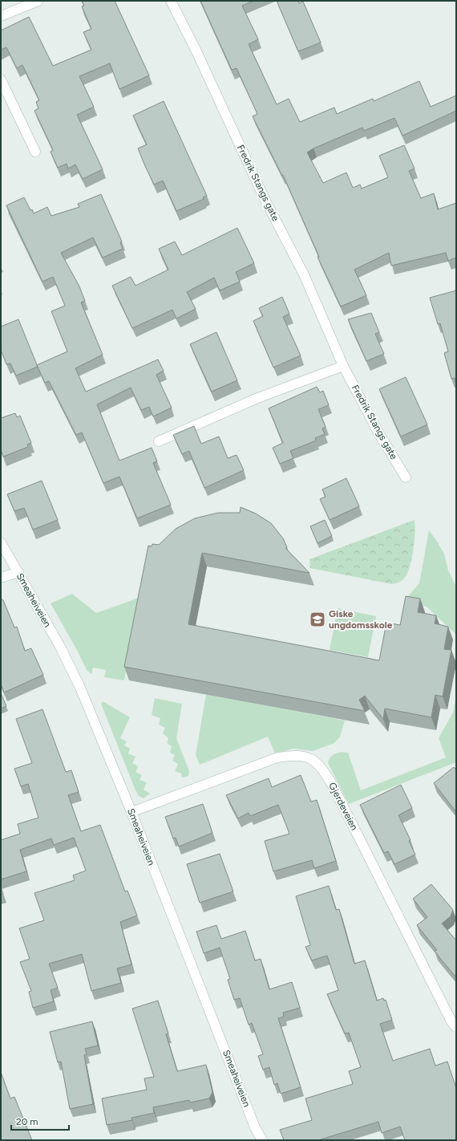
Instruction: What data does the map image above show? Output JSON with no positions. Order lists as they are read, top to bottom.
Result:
{
  "streets": {
    "street": ["Fredrik Stangs gate", "Smeaheiveien", "Gjerdeveien"]
  },
  "crossings": [
    ["Smeaheiveien", "Gjerdeveien"]
  ],
  "places": {
    "school or university": ["Giske ungdomsskole"]
  },
  "scale_bar": "20 m"
}
